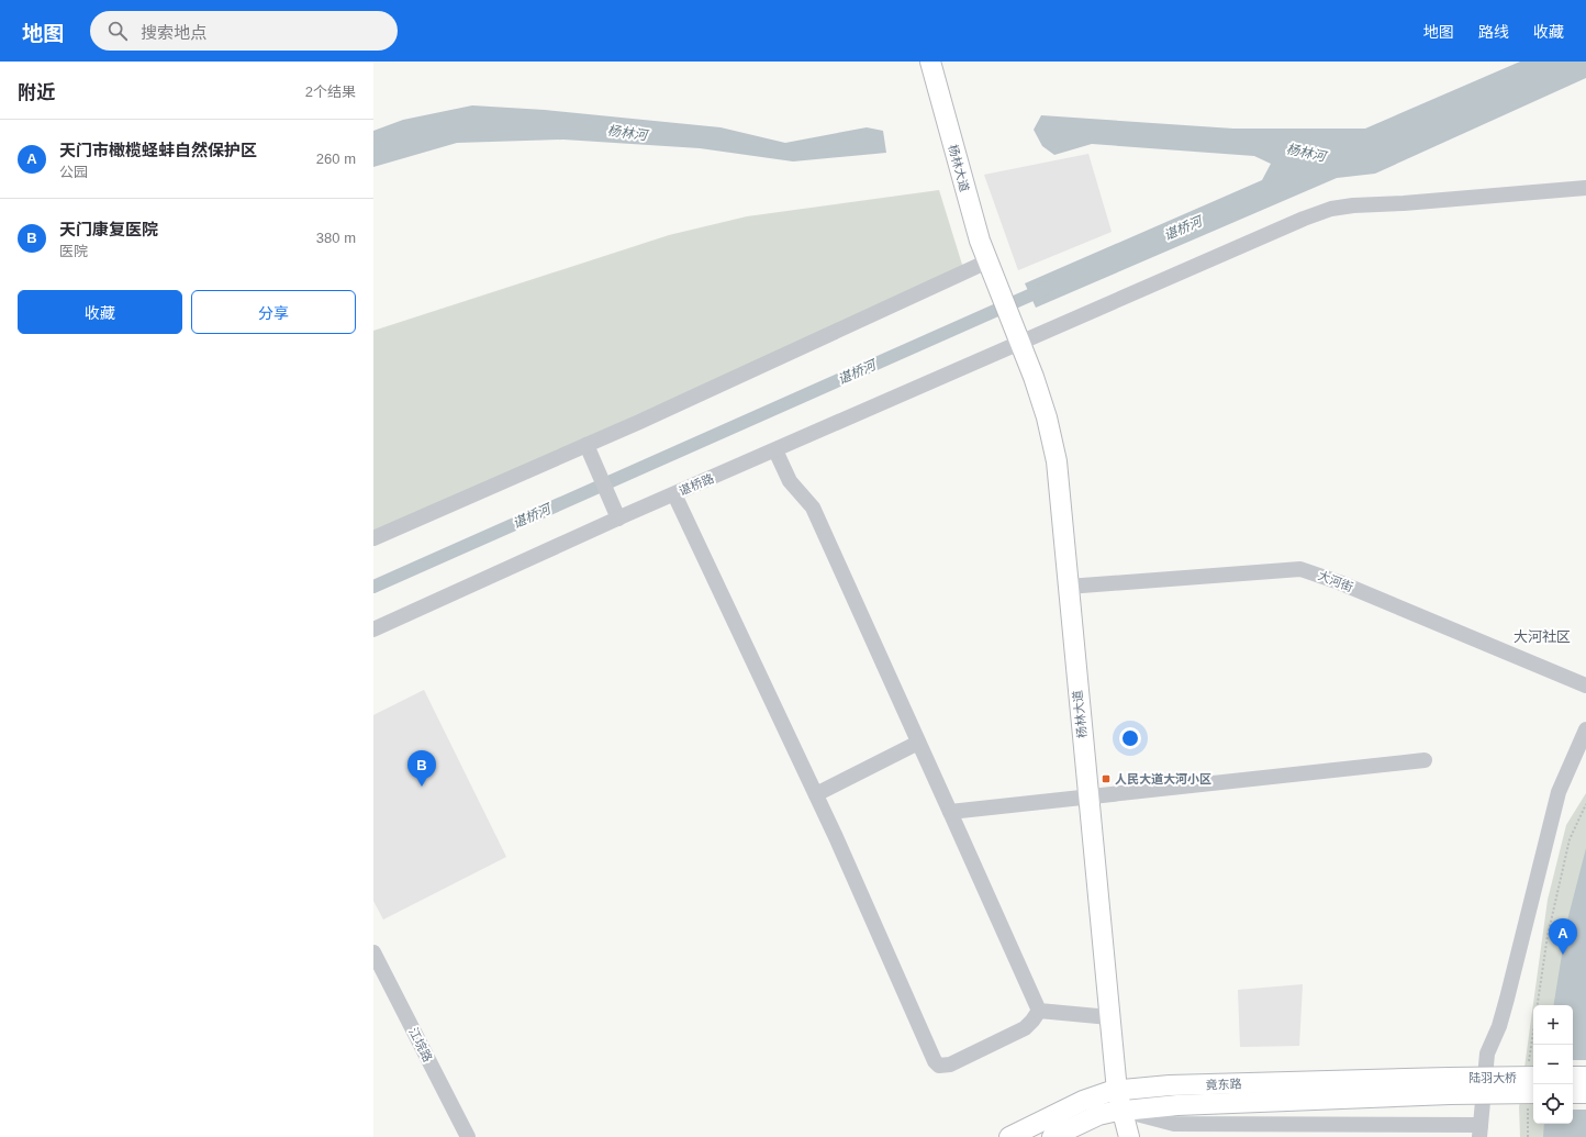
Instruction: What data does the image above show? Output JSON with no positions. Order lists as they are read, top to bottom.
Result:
{
  "streets": {
    "main road": ["杨林大道", "陆羽大桥", "竟东路"],
    "street": ["谌桥路", "大河街", "江垸路"]
  },
  "crossings": [
    ["杨林大道", "谌桥路"],
    ["杨林大道", "大河街"],
    ["杨林大道", "竟东路"],
    ["陆羽大桥", "竟东路"]
  ],
  "districts": ["大河社区"],
  "water": ["杨林河", "谌桥河"],
  "places": {
    "transit": ["人民大道大河小区"]
  },
  "page": {
    "header": "地图",
    "search": "搜索地点",
    "nav": ["地图", "路线", "收藏"],
    "heading": ["附近", "2个结果"],
    "list": [
      {
        "mark": "A",
        "name": "天门市橄榄蛏蚌自然保护区",
        "note": "公园",
        "value": "260 m"
      },
      {
        "mark": "B",
        "name": "天门康复医院",
        "note": "医院",
        "value": "380 m"
      }
    ],
    "buttons": ["收藏", "分享"],
    "pins": ["B", "A"],
    "map_buttons": ["+", "−"]
  }
}
